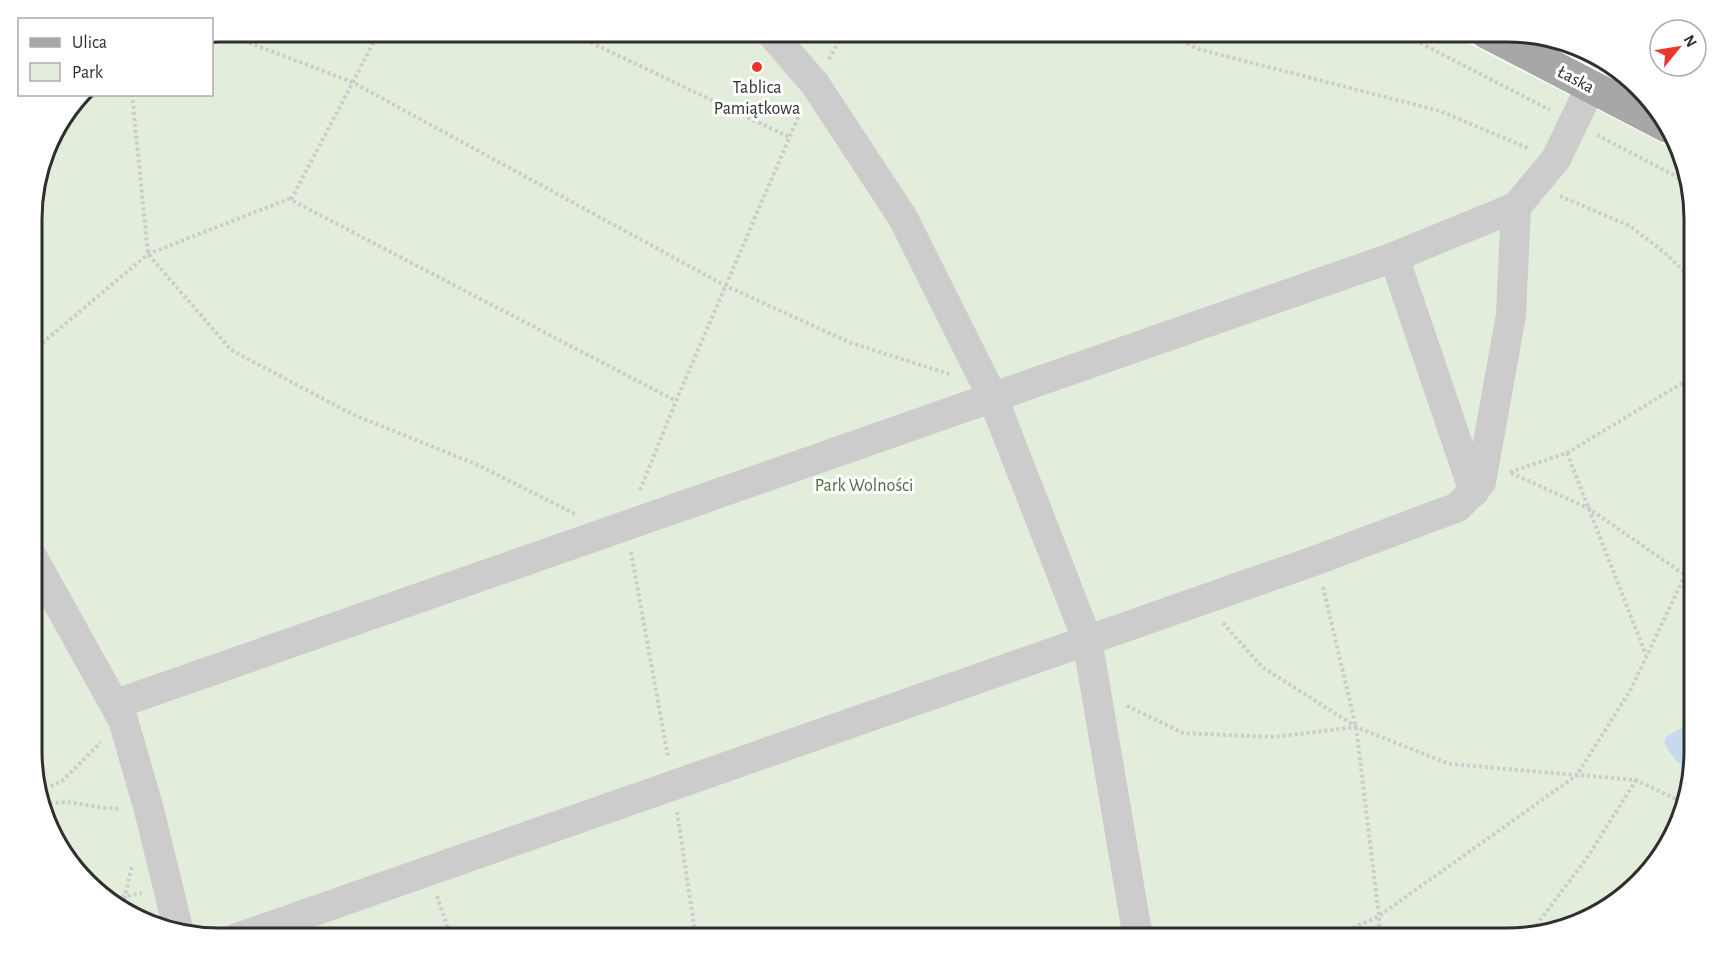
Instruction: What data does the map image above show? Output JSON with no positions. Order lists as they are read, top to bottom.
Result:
{
  "streets": {
    "main road": ["Łaska"]
  },
  "parks": ["Park Wolności"],
  "places": ["Tablica Pamiątkowa"],
  "legend": ["Ulica", "Park"],
  "north": "top right"
}
